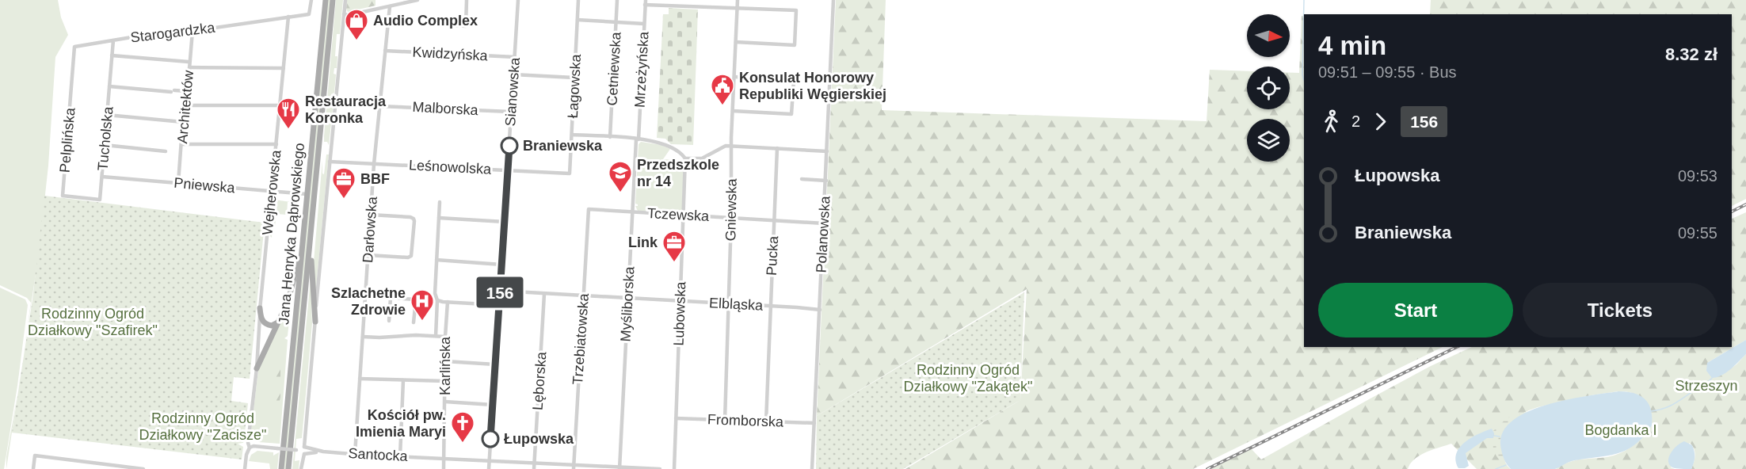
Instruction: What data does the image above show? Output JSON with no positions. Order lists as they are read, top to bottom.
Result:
{
  "streets": {
    "main road": ["Jana Henryka Dąbrowskiego"],
    "street": [
      "Starogardzka",
      "Kwidzyńska",
      "Cetniewska",
      "Mrzeżyńska",
      "Łagowska",
      "Sianowska",
      "Architektów",
      "Malborska",
      "Tucholska",
      "Pelplińska",
      "Leśnowolska",
      "Pniewska",
      "Wejherowska",
      "Gniewska",
      "Tczewska",
      "Darłowska",
      "Polanowska",
      "Pucka",
      "Myśliborska",
      "Elbląska",
      "Lubowska",
      "Trzebiatowska",
      "Karlińska",
      "Lęborska",
      "Fromborska",
      "Santocka"
    ]
  },
  "crossings": [
    ["Starogardzka", "Architektów"],
    ["Starogardzka", "Tucholska"],
    ["Starogardzka", "Pelplińska"],
    ["Starogardzka", "Wejherowska"],
    ["Kwidzyńska", "Sianowska"],
    ["Kwidzyńska", "Darłowska"],
    ["Mrzeżyńska", "Myśliborska"],
    ["Łagowska", "Leśnowolska"],
    ["Sianowska", "Malborska"],
    ["Sianowska", "Leśnowolska"],
    ["Sianowska", "Elbląska"],
    ["Sianowska", "Santocka"],
    ["Architektów", "Pniewska"],
    ["Malborska", "Darłowska"],
    ["Tucholska", "Pelplińska"],
    ["Tucholska", "Pniewska"],
    ["Leśnowolska", "Darłowska"],
    ["Pniewska", "Wejherowska"],
    ["Pniewska", "Jana Henryka Dąbrowskiego"],
    ["Gniewska", "Tczewska"],
    ["Gniewska", "Elbląska"],
    ["Gniewska", "Fromborska"],
    ["Tczewska", "Polanowska"],
    ["Tczewska", "Pucka"],
    ["Tczewska", "Myśliborska"],
    ["Tczewska", "Lubowska"],
    ["Tczewska", "Trzebiatowska"],
    ["Darłowska", "Santocka"],
    ["Polanowska", "Elbląska"],
    ["Polanowska", "Fromborska"],
    ["Pucka", "Elbląska"],
    ["Pucka", "Fromborska"],
    ["Myśliborska", "Elbląska"],
    ["Myśliborska", "Santocka"],
    ["Elbląska", "Lubowska"],
    ["Elbląska", "Trzebiatowska"],
    ["Elbląska", "Lęborska"],
    ["Lubowska", "Fromborska"],
    ["Trzebiatowska", "Santocka"],
    ["Karlińska", "Santocka"],
    ["Lęborska", "Santocka"]
  ],
  "parks": [
    "Rodzinny Ogród Działkowy \"Szafirek\"",
    "Rodzinny Ogród Działkowy \"Zakątek\"",
    "Strzeszyn",
    "Rodzinny Ogród Działkowy \"Zacisze\"",
    "Bogdanka I"
  ],
  "places": {
    "shop": ["Audio Complex"],
    "public building": ["Konsulat Honorowy Republiki Węgierskiej"],
    "restaurant": ["Restauracja Koronka"],
    "other": ["Braniewska", "Łupowska"],
    "school or university": ["Przedszkole nr 14"],
    "office": ["BBF", "Link"],
    "hospital": ["Szlachetne Zdrowie"],
    "church": ["Kościół pw. Imienia Maryi"]
  },
  "lines": ["bus line 156"],
  "north": "right",
  "page": {
    "on_map": "156",
    "heading": ["4 min", "09:51 – 09:55 · Bus", "8.32 zł"],
    "legs": ["2", "156"],
    "list": [
      {
        "name": "Łupowska",
        "value": "09:53"
      },
      {
        "name": "Braniewska",
        "value": "09:55"
      }
    ],
    "buttons": ["Start", "Tickets"]
  }
}
